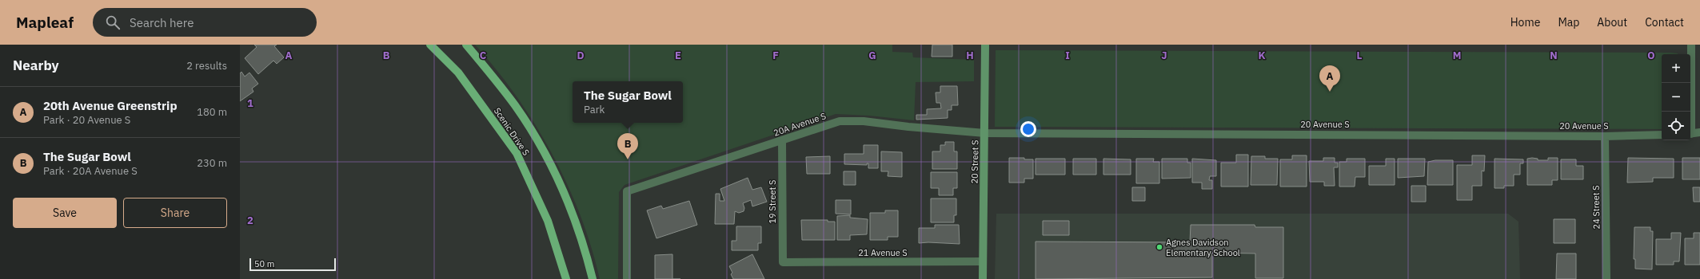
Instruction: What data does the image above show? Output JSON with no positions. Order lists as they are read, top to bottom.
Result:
{
  "streets": {
    "main road": ["Scenic Drive S"],
    "street": [
      "20A Avenue S",
      "20 Avenue S",
      "20 Street S",
      "19 Street S",
      "24 Street S",
      "21 Avenue S"
    ]
  },
  "crossings": [
    ["20A Avenue S", "20 Avenue S"],
    ["20A Avenue S", "20 Street S"],
    ["20A Avenue S", "19 Street S"],
    ["20 Avenue S", "20 Street S"],
    ["20 Avenue S", "24 Street S"],
    ["20 Street S", "21 Avenue S"],
    ["19 Street S", "21 Avenue S"]
  ],
  "places": ["Agnes Davidson Elementary School"],
  "scale_bar": "50 m",
  "page": {
    "header": "Mapleaf",
    "search": "Search here",
    "nav": [
      "Home",
      "Map",
      "About",
      "Contact"
    ],
    "heading": ["Nearby", "2 results"],
    "map_buttons": ["+", "−"],
    "pins": ["A", "B"],
    "popup": ["The Sugar Bowl", "Park"],
    "list": [
      {
        "mark": "A",
        "name": "20th Avenue Greenstrip",
        "note": "Park · 20 Avenue S",
        "value": "180 m"
      },
      {
        "mark": "B",
        "name": "The Sugar Bowl",
        "note": "Park · 20A Avenue S",
        "value": "230 m"
      }
    ],
    "buttons": ["Save", "Share"],
    "scale": "50 m"
  },
  "grid": {
    "columns": [
      "A",
      "B",
      "C",
      "D",
      "E",
      "F",
      "G",
      "H",
      "I",
      "J",
      "K",
      "L",
      "M",
      "N",
      "O"
    ],
    "rows": ["1", "2"]
  }
}
